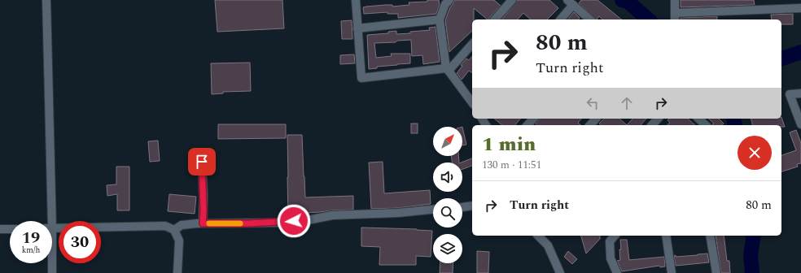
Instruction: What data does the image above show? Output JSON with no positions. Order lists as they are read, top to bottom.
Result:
{
  "north": "top right",
  "page": {
    "turn": ["80 m", "Turn right"],
    "heading": ["1 min", "130 m · 11:51"],
    "list": [
      {
        "name": "Turn right",
        "value": "80 m"
      }
    ],
    "speed": "19 km/h",
    "limit": "30"
  }
}
